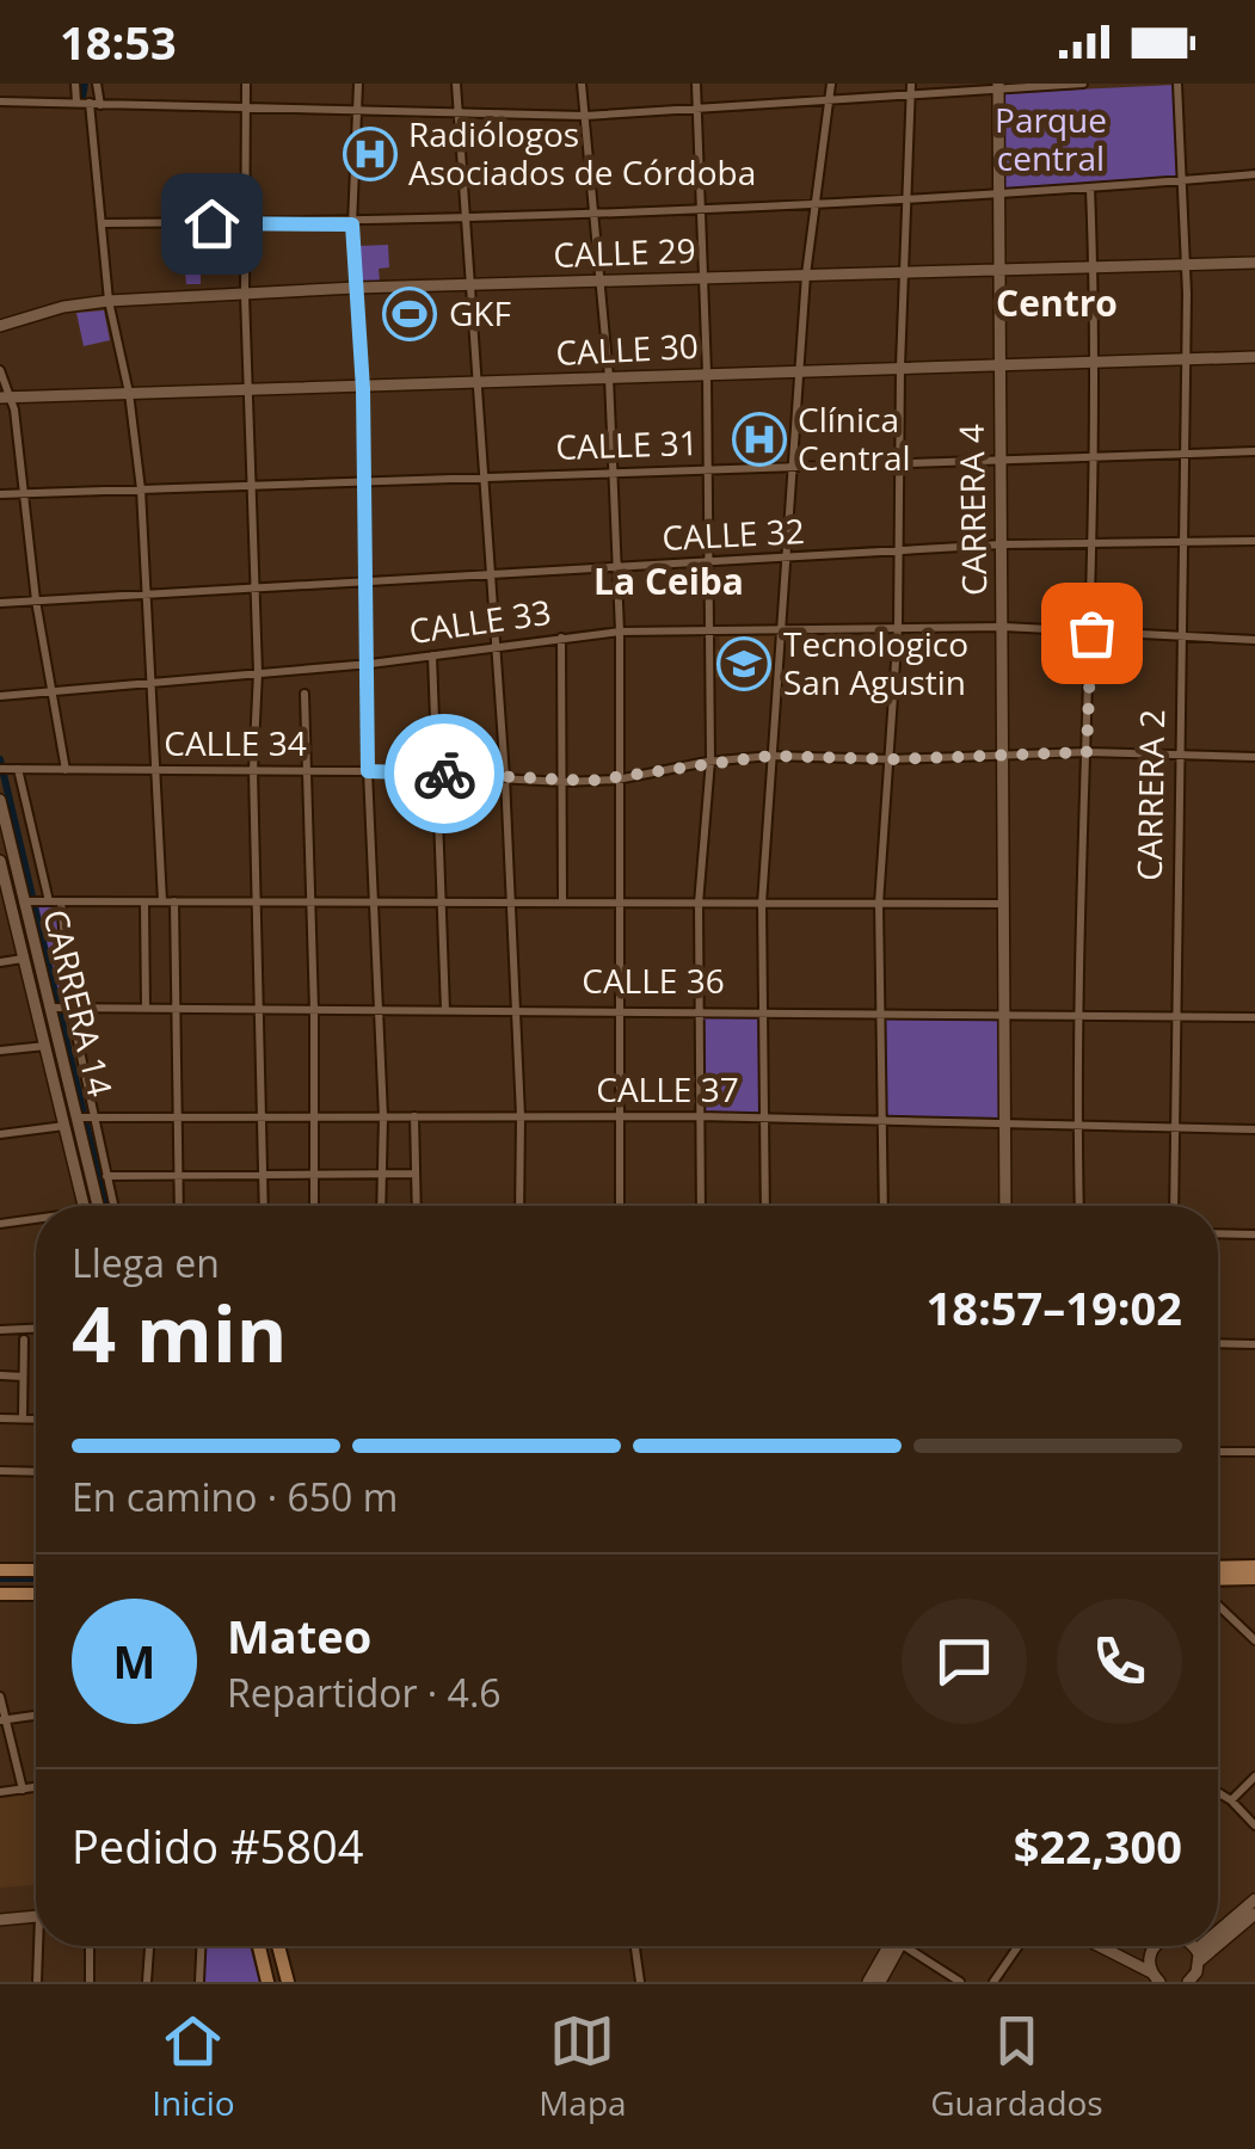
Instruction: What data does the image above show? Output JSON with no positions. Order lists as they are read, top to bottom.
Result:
{
  "streets": {
    "street": [
      "CALLE 29",
      "CALLE 30",
      "CALLE 31",
      "CARRERA 4",
      "CALLE 32",
      "CALLE 33",
      "CALLE 34",
      "CARRERA 2",
      "CALLE 36",
      "CARRERA 14",
      "CALLE 37"
    ]
  },
  "crossings": [
    ["CALLE 29", "CARRERA 4"],
    ["CALLE 29", "CARRERA 2"],
    ["CALLE 30", "CARRERA 4"],
    ["CALLE 30", "CARRERA 2"],
    ["CALLE 31", "CARRERA 4"],
    ["CALLE 31", "CARRERA 2"],
    ["CARRERA 4", "CALLE 32"],
    ["CARRERA 4", "CALLE 33"],
    ["CARRERA 4", "CALLE 34"],
    ["CARRERA 4", "CALLE 36"],
    ["CARRERA 4", "CALLE 37"],
    ["CALLE 32", "CARRERA 2"],
    ["CALLE 33", "CARRERA 2"],
    ["CALLE 34", "CARRERA 2"],
    ["CARRERA 2", "CALLE 36"],
    ["CARRERA 2", "CALLE 37"],
    ["CALLE 36", "CARRERA 14"],
    ["CARRERA 14", "CALLE 37"]
  ],
  "districts": ["Centro", "La Ceiba"],
  "parks": ["Parque central"],
  "places": {
    "hospital": ["Radiólogos Asociados de Córdoba", "Clínica Central"],
    "sports": ["GKF"],
    "school or university": ["Tecnologico San Agustin"]
  },
  "page": {
    "status": "18:53",
    "heading": ["4 min", "Llega en", "18:57–19:02"],
    "panel": [
      "Mateo",
      "Repartidor · 4.6",
      "Pedido #5804",
      "$22,300"
    ],
    "bar": "En camino · 650 m",
    "round": "M",
    "tabs": ["Inicio", "Mapa", "Guardados"]
  }
}
